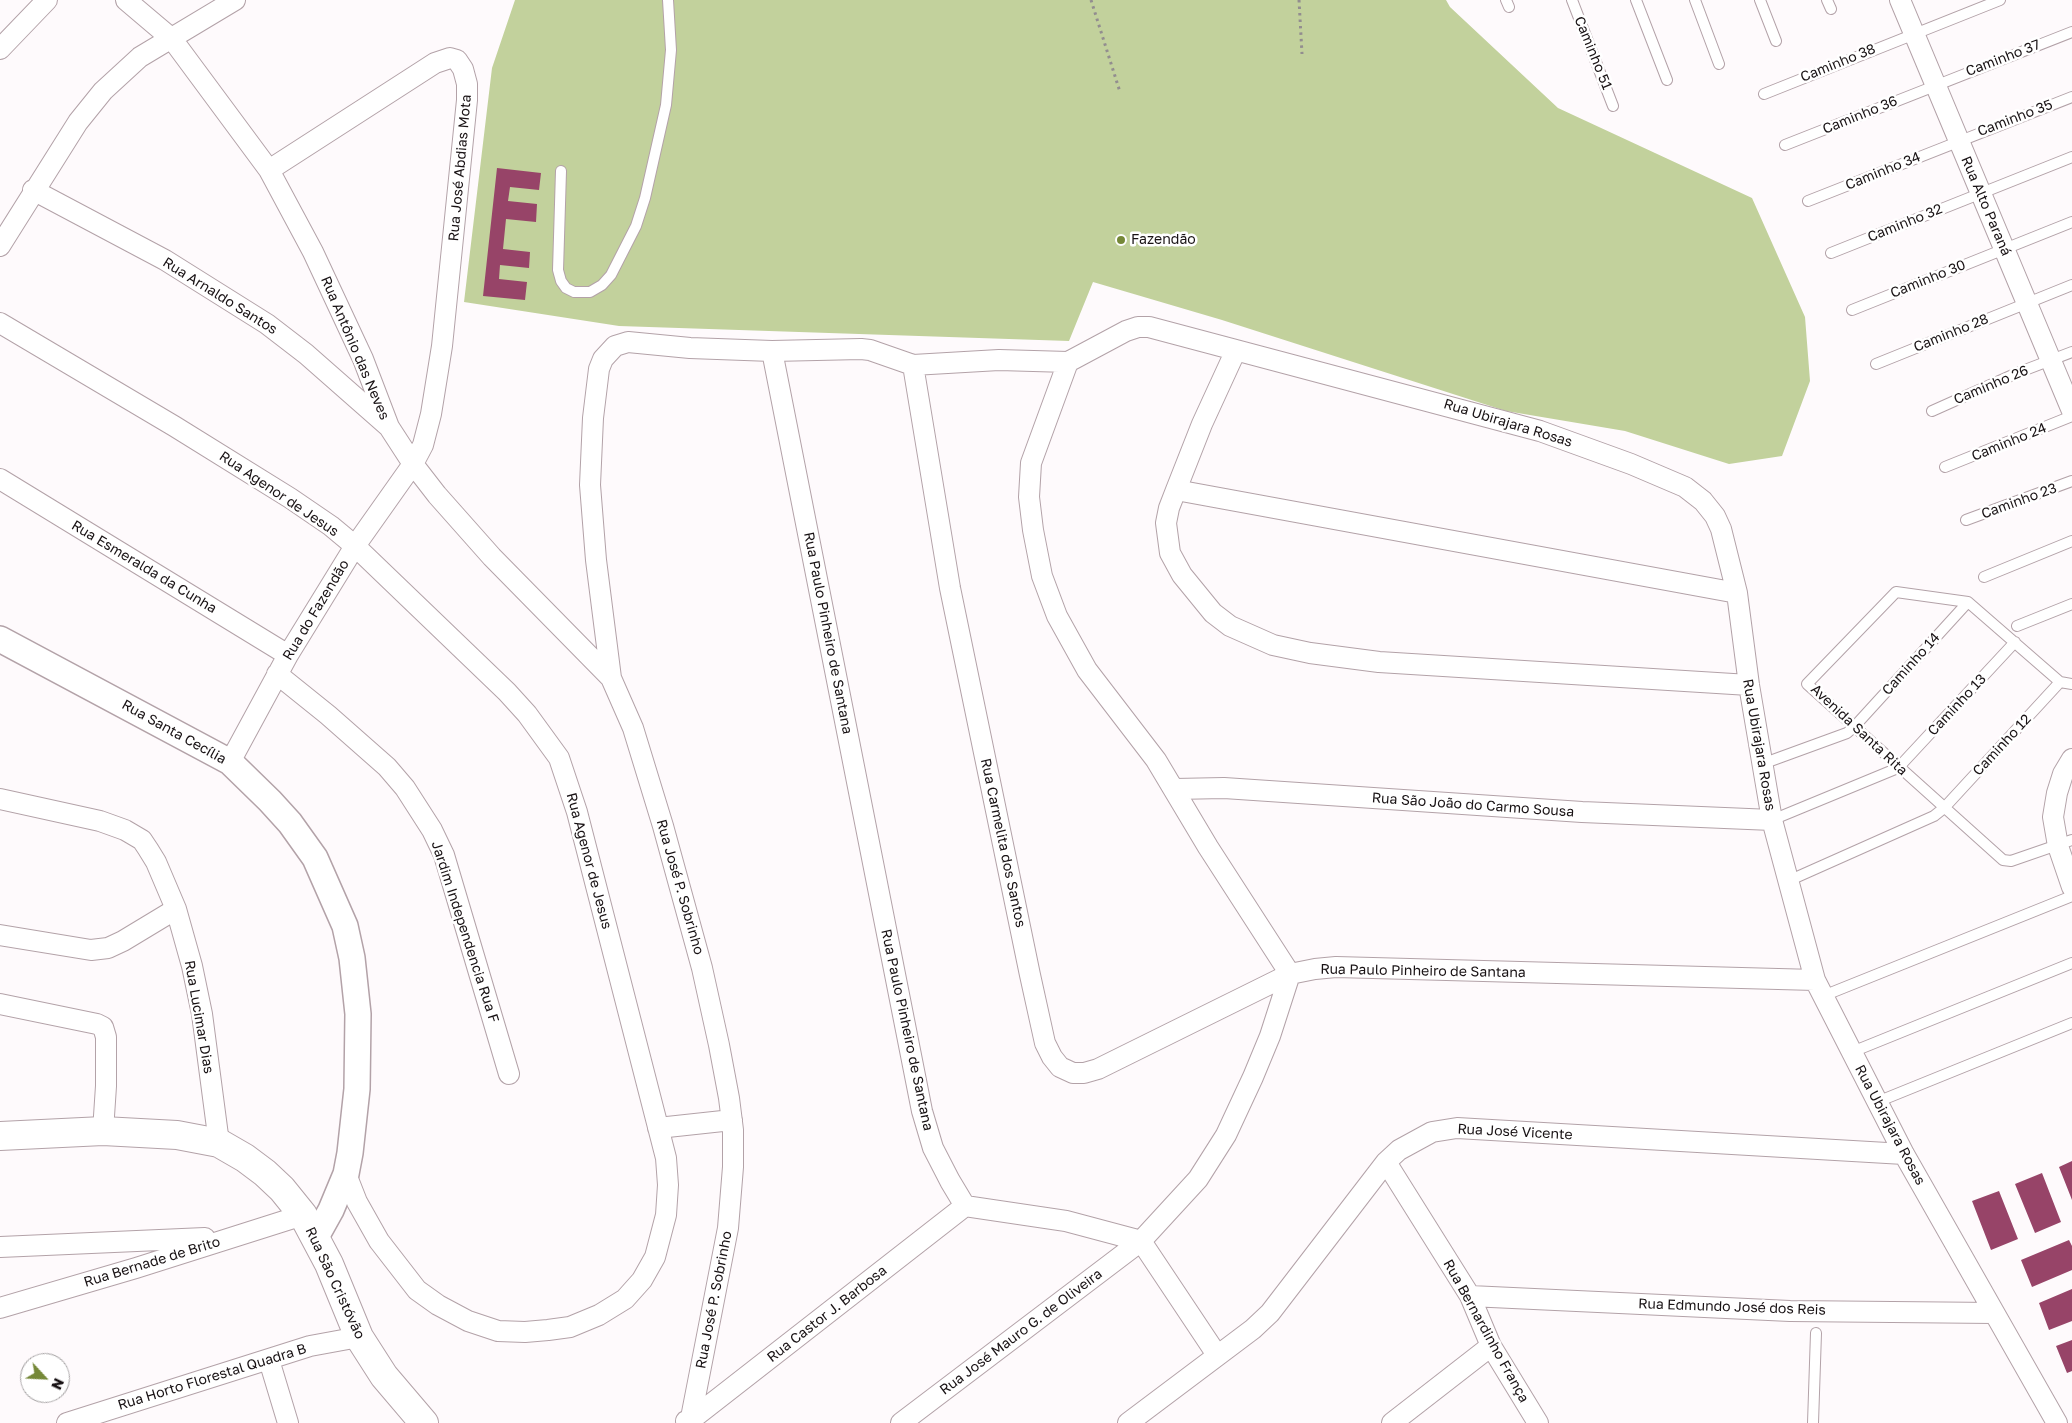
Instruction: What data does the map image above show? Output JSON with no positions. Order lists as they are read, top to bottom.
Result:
{
  "streets": {
    "main road": ["Rua São Cristóvão"],
    "street": [
      "Rua José Abdias Mota",
      "Rua Alto Paraná",
      "Rua Arnaldo Santos",
      "Rua Antônio das Neves",
      "Rua Ubirajara Rosas",
      "Rua Agenor de Jesus",
      "Rua Esmeralda da Cunha",
      "Rua do Fazendão",
      "Rua Paulo Pinheiro de Santana",
      "Rua Santa Cecília",
      "Rua São João do Carmo Sousa",
      "Rua Carmelita dos Santos",
      "Rua José P. Sobrinho",
      "Jardim Independencia Rua F",
      "Rua Lucimar Dias",
      "Rua José Vicente",
      "Rua Bernade de Brito",
      "Rua Edmundo José dos Reis",
      "Rua Castor J. Barbosa",
      "Rua Bernardinho França",
      "Rua José Mauro G. de Oliveira",
      "Rua Horto Florestal Quadra B"
    ],
    "lane": [
      "Caminho 51",
      "Caminho 37",
      "Caminho 38",
      "Caminho 36",
      "Caminho 35",
      "Caminho 34",
      "Caminho 32",
      "Caminho 30",
      "Caminho 28",
      "Caminho 26",
      "Caminho 24",
      "Caminho 23",
      "Caminho 14",
      "Caminho 13",
      "Avenida Santa Rita",
      "Caminho 12"
    ]
  },
  "crossings": [
    ["Caminho 37", "Caminho 36"],
    ["Caminho 37", "Rua Alto Paraná"],
    ["Caminho 38", "Rua Alto Paraná"],
    ["Caminho 36", "Rua Alto Paraná"],
    ["Caminho 35", "Caminho 34"],
    ["Caminho 35", "Rua Alto Paraná"],
    ["Rua José Abdias Mota", "Rua Antônio das Neves"],
    ["Rua José Abdias Mota", "Rua do Fazendão"],
    ["Caminho 34", "Rua Alto Paraná"],
    ["Rua Alto Paraná", "Caminho 32"],
    ["Rua Alto Paraná", "Caminho 30"],
    ["Rua Alto Paraná", "Caminho 28"],
    ["Rua Alto Paraná", "Caminho 26"],
    ["Rua Arnaldo Santos", "Rua Antônio das Neves"],
    ["Rua Antônio das Neves", "Rua do Fazendão"],
    ["Rua Antônio das Neves", "Rua José P. Sobrinho"],
    ["Rua Ubirajara Rosas", "Rua Paulo Pinheiro de Santana"],
    ["Rua Ubirajara Rosas", "Caminho 12"],
    ["Rua Ubirajara Rosas", "Rua São João do Carmo Sousa"],
    ["Rua Ubirajara Rosas", "Rua José Vicente"],
    ["Rua Ubirajara Rosas", "Rua Edmundo José dos Reis"],
    ["Rua Agenor de Jesus", "Rua do Fazendão"],
    ["Rua Agenor de Jesus", "Rua Santa Cecília"],
    ["Rua Esmeralda da Cunha", "Rua do Fazendão"],
    ["Rua do Fazendão", "Rua Santa Cecília"],
    ["Rua do Fazendão", "Jardim Independencia Rua F"],
    ["Rua Paulo Pinheiro de Santana", "Rua Carmelita dos Santos"],
    ["Rua Paulo Pinheiro de Santana", "Rua José P. Sobrinho"],
    ["Rua Paulo Pinheiro de Santana", "Rua Castor J. Barbosa"],
    ["Caminho 14", "Avenida Santa Rita"],
    ["Caminho 13", "Avenida Santa Rita"],
    ["Avenida Santa Rita", "Caminho 12"],
    ["Rua Santa Cecília", "Rua Bernade de Brito"],
    ["Rua Santa Cecília", "Rua São Cristóvão"],
    ["Rua José P. Sobrinho", "Rua Castor J. Barbosa"],
    ["Rua Lucimar Dias", "Rua São Cristóvão"],
    ["Rua José Vicente", "Rua Bernardinho França"],
    ["Rua Bernade de Brito", "Rua São Cristóvão"],
    ["Rua São Cristóvão", "Rua Horto Florestal Quadra B"],
    ["Rua Edmundo José dos Reis", "Rua Bernardinho França"]
  ],
  "places": ["Fazendão"],
  "north": "bottom right"
}
